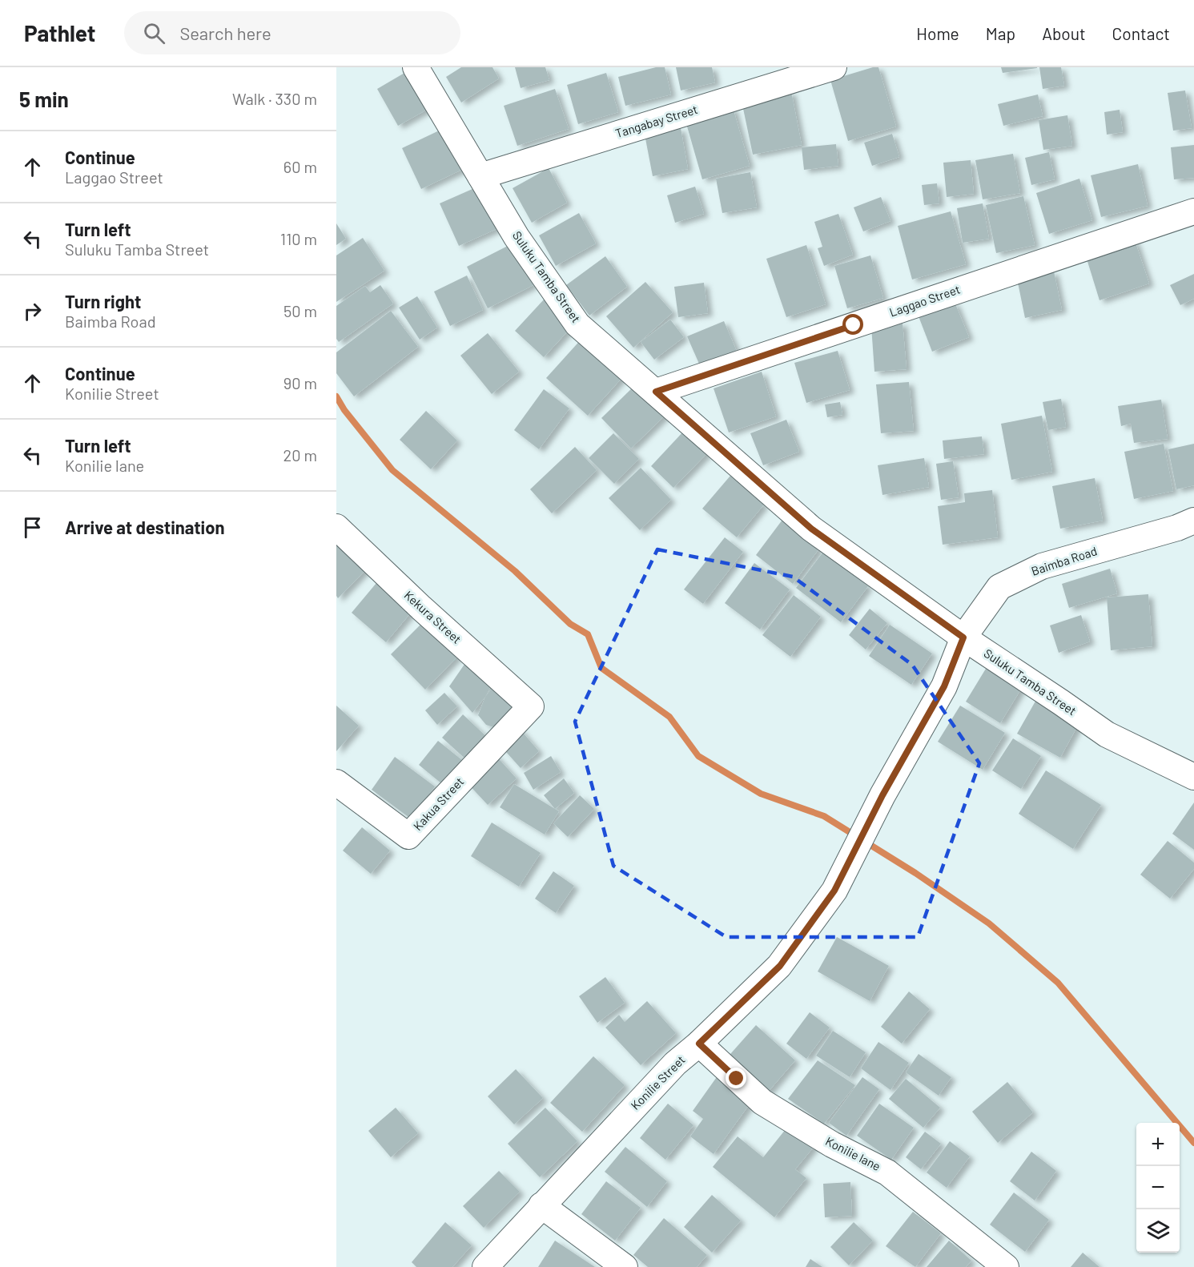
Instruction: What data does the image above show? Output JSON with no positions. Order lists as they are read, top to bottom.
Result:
{
  "streets": {
    "street": [
      "Tangabay Street",
      "Suluku Tamba Street",
      "Laggao Street",
      "Baimba Road",
      "Kekura Street",
      "Kakua Street",
      "Konilie Street",
      "Konilie lane"
    ]
  },
  "crossings": [
    ["Tangabay Street", "Suluku Tamba Street"],
    ["Suluku Tamba Street", "Laggao Street"],
    ["Suluku Tamba Street", "Baimba Road"],
    ["Baimba Road", "Konilie Street"],
    ["Kekura Street", "Kakua Street"],
    ["Konilie Street", "Konilie lane"]
  ],
  "page": {
    "header": "Pathlet",
    "search": "Search here",
    "nav": [
      "Home",
      "Map",
      "About",
      "Contact"
    ],
    "heading": ["5 min", "Walk · 330 m"],
    "list": [
      ["Continue", "Laggao Street", "60 m"],
      ["Turn left", "Suluku Tamba Street", "110 m"],
      ["Turn right", "Baimba Road", "50 m"],
      ["Continue", "Konilie Street", "90 m"],
      ["Turn left", "Konilie lane", "20 m"],
      "Arrive at destination"
    ],
    "map_buttons": ["+", "−"]
  }
}
